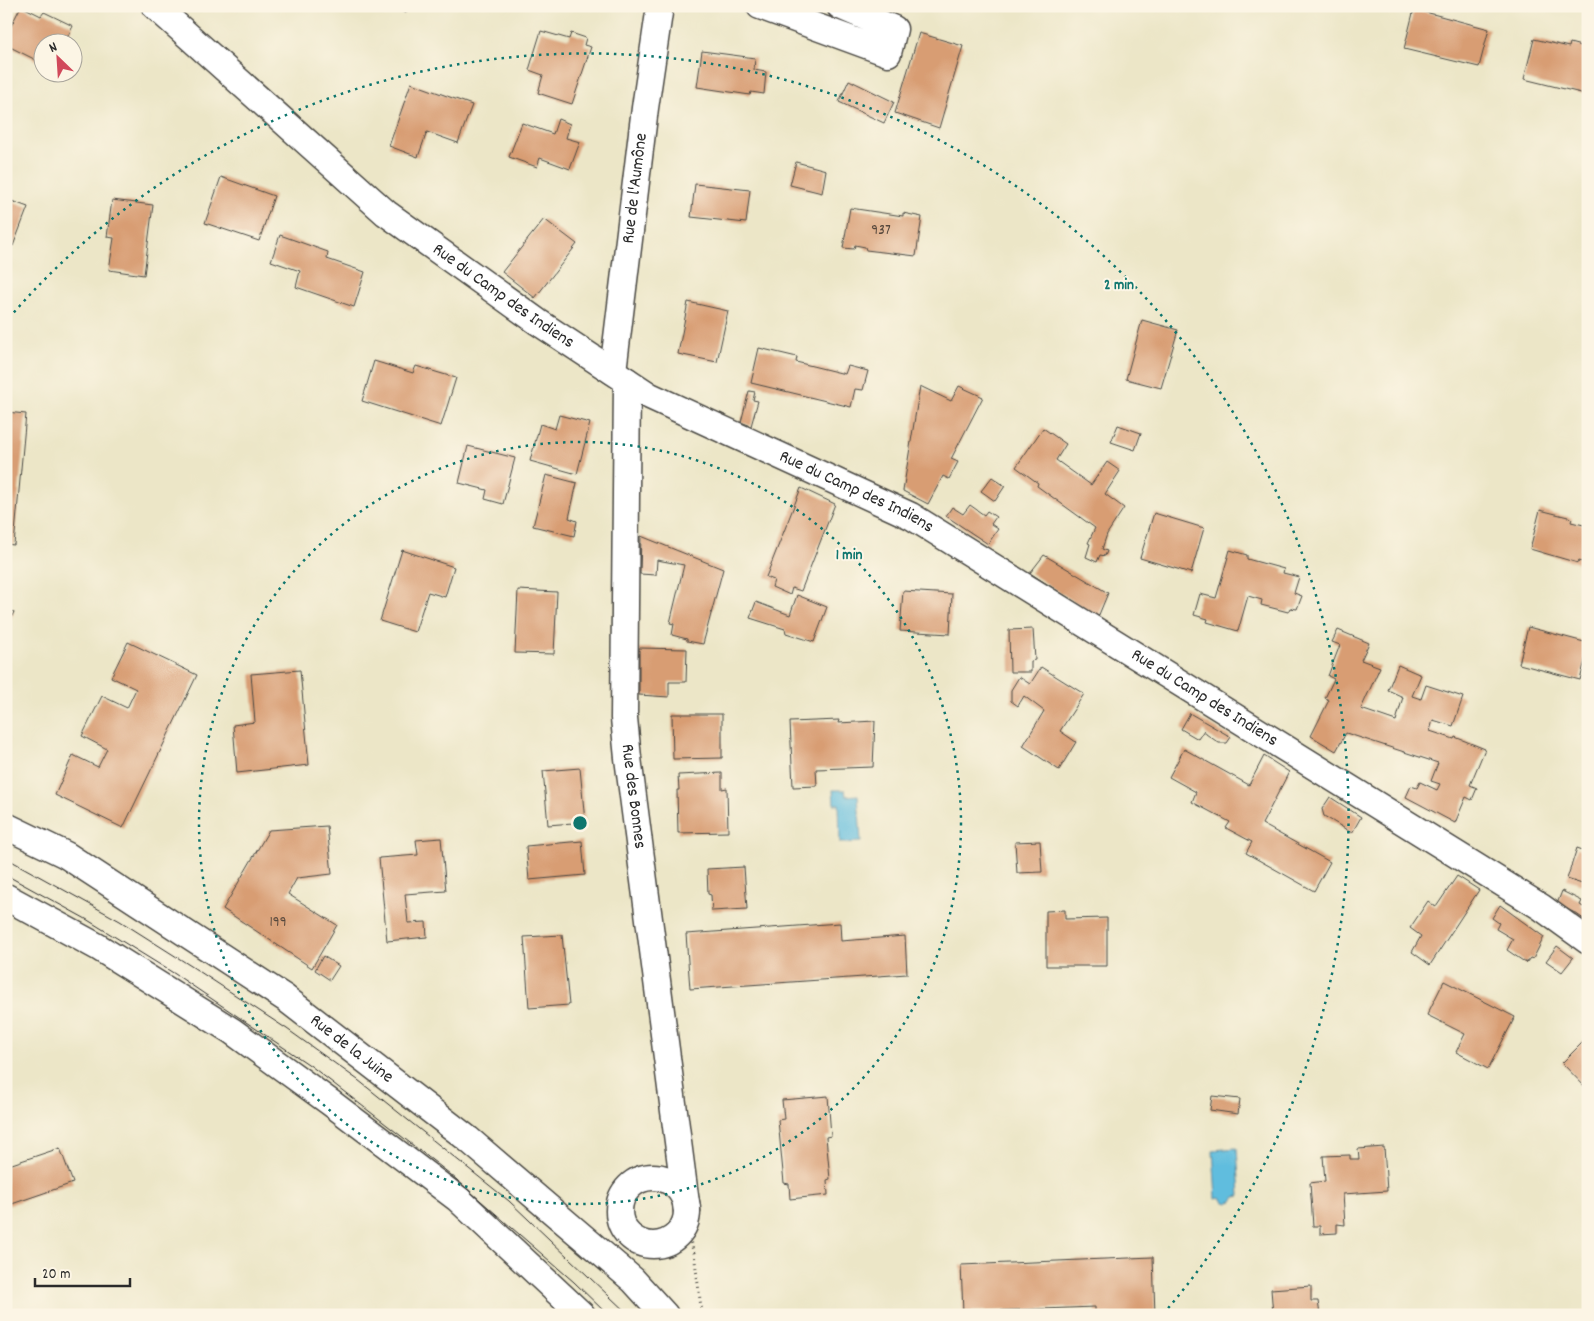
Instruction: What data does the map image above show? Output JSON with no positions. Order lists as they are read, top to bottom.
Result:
{
  "streets": {
    "street": [
      "Rue de l'Aumône",
      "Rue du Camp des Indiens",
      "Rue des Bonnes",
      "Rue de la Juine"
    ]
  },
  "crossings": [
    ["Rue de l'Aumône", "Rue du Camp des Indiens"],
    ["Rue de l'Aumône", "Rue des Bonnes"],
    ["Rue du Camp des Indiens", "Rue des Bonnes"]
  ],
  "house_numbers": ["937", "199"],
  "scale_bar": "20 m",
  "north": "top left",
  "rings": ["2 min", "1 min"]
}
